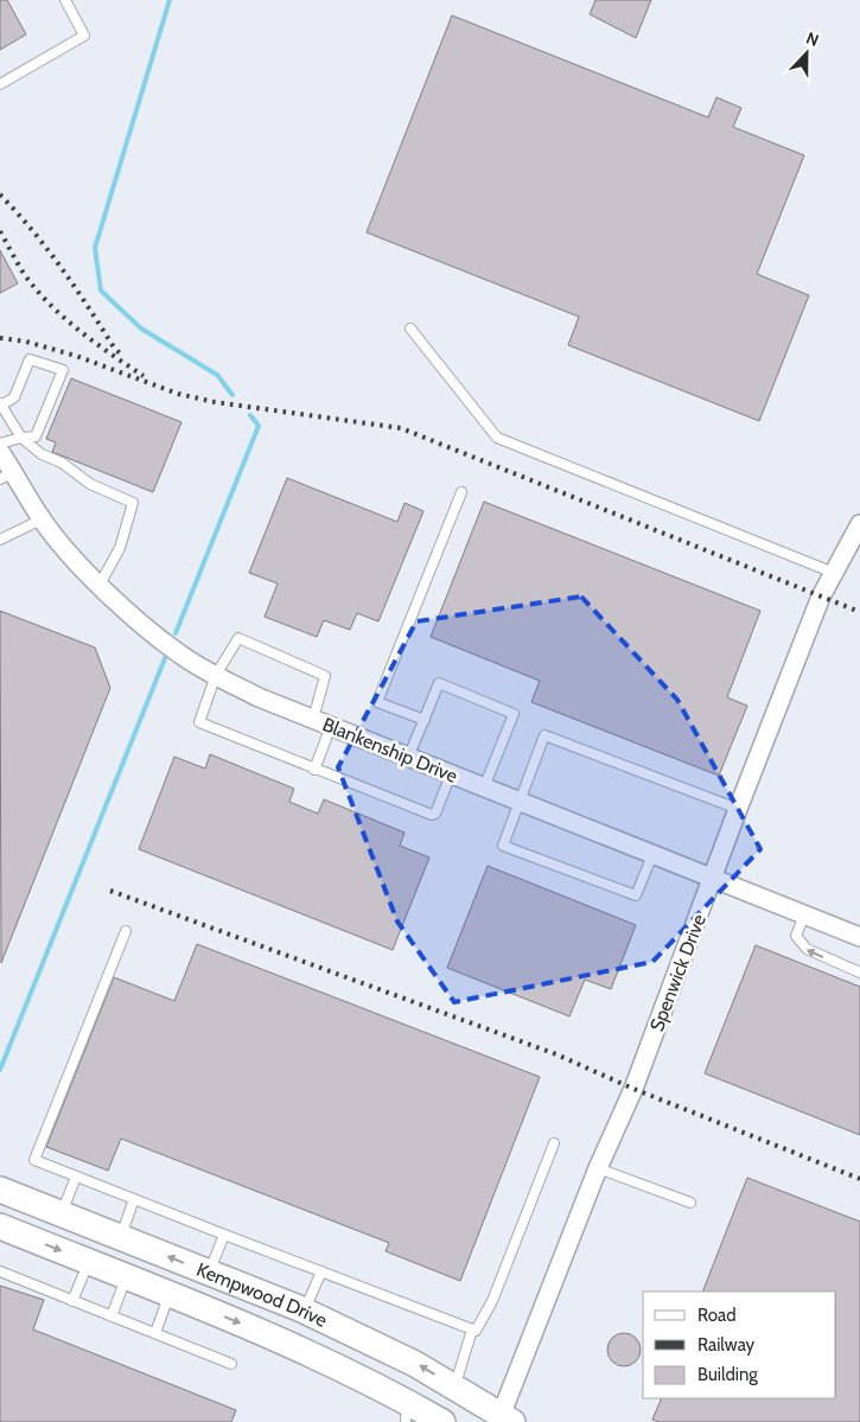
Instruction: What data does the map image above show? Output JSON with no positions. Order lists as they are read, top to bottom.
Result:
{
  "streets": {
    "main road": ["Kempwood Drive"],
    "street": ["Blankenship Drive", "Spenwick Drive"]
  },
  "crossings": [
    ["Blankenship Drive", "Spenwick Drive"],
    ["Spenwick Drive", "Kempwood Drive"]
  ],
  "legend": ["Road", "Railway", "Building"],
  "north": "top"
}
